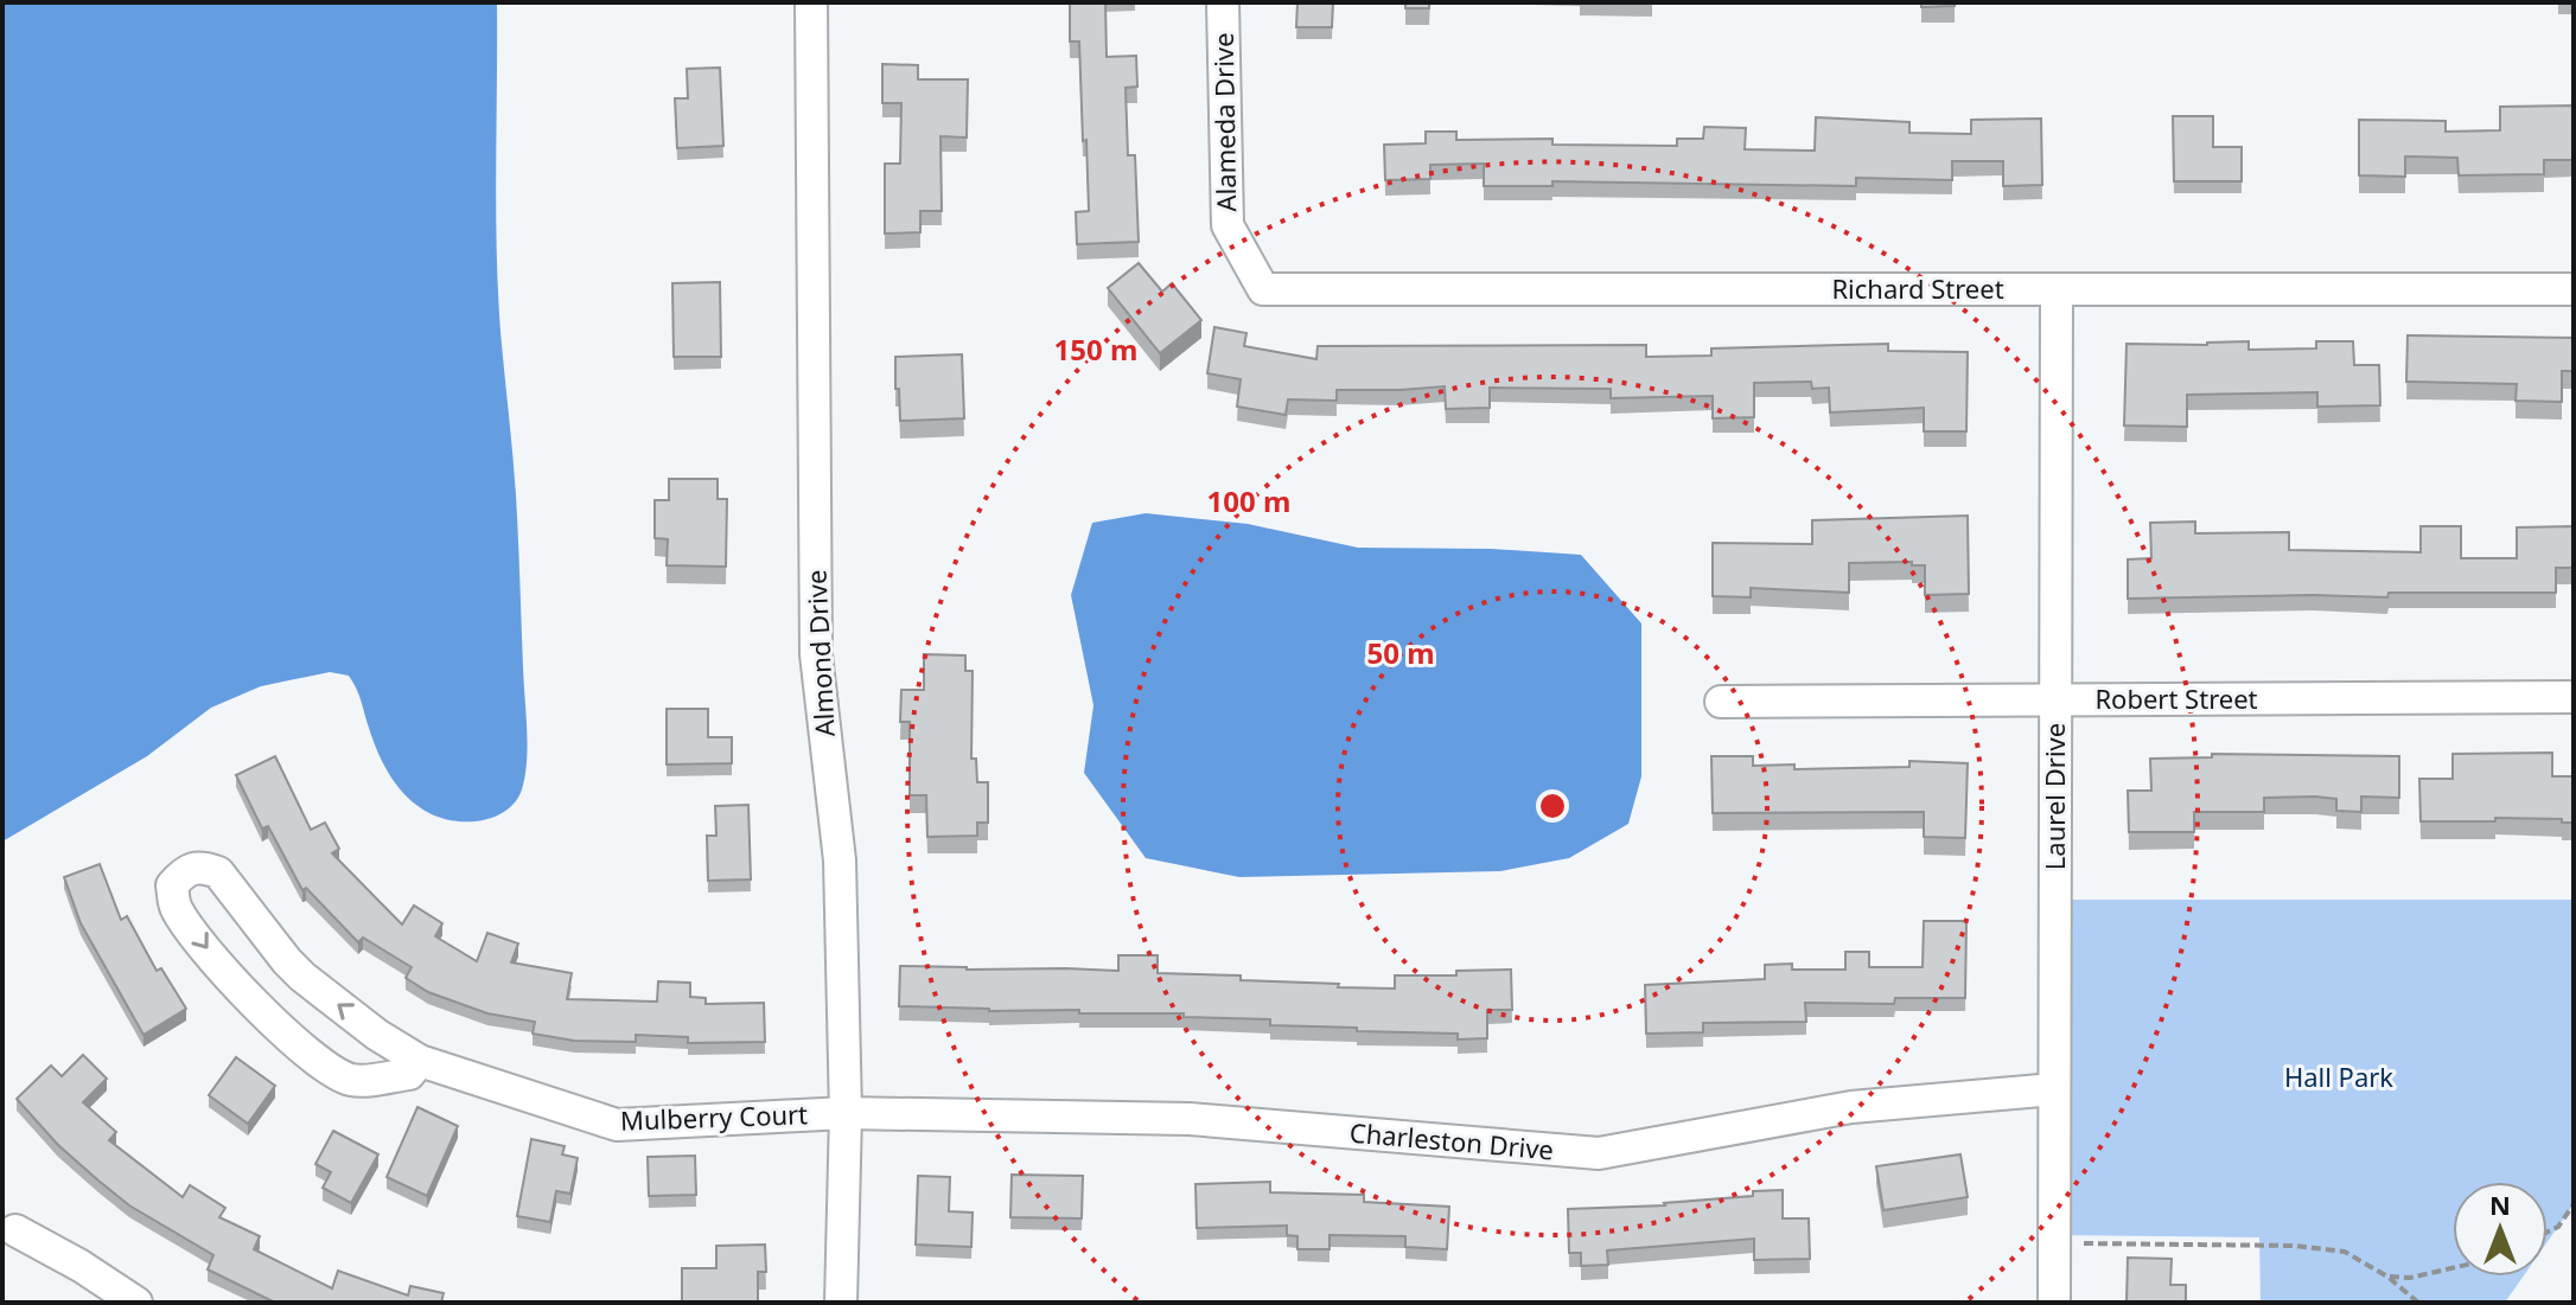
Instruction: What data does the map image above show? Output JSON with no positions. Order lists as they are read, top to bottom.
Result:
{
  "streets": {
    "street": [
      "Alameda Drive",
      "Richard Street",
      "Almond Drive",
      "Robert Street",
      "Laurel Drive",
      "Mulberry Court",
      "Charleston Drive"
    ]
  },
  "crossings": [
    ["Alameda Drive", "Richard Street"],
    ["Richard Street", "Laurel Drive"],
    ["Almond Drive", "Mulberry Court"],
    ["Almond Drive", "Charleston Drive"],
    ["Robert Street", "Laurel Drive"],
    ["Laurel Drive", "Charleston Drive"],
    ["Mulberry Court", "Charleston Drive"]
  ],
  "parks": ["Hall Park"],
  "north": "top",
  "rings": ["150 m", "100 m", "50 m"]
}
